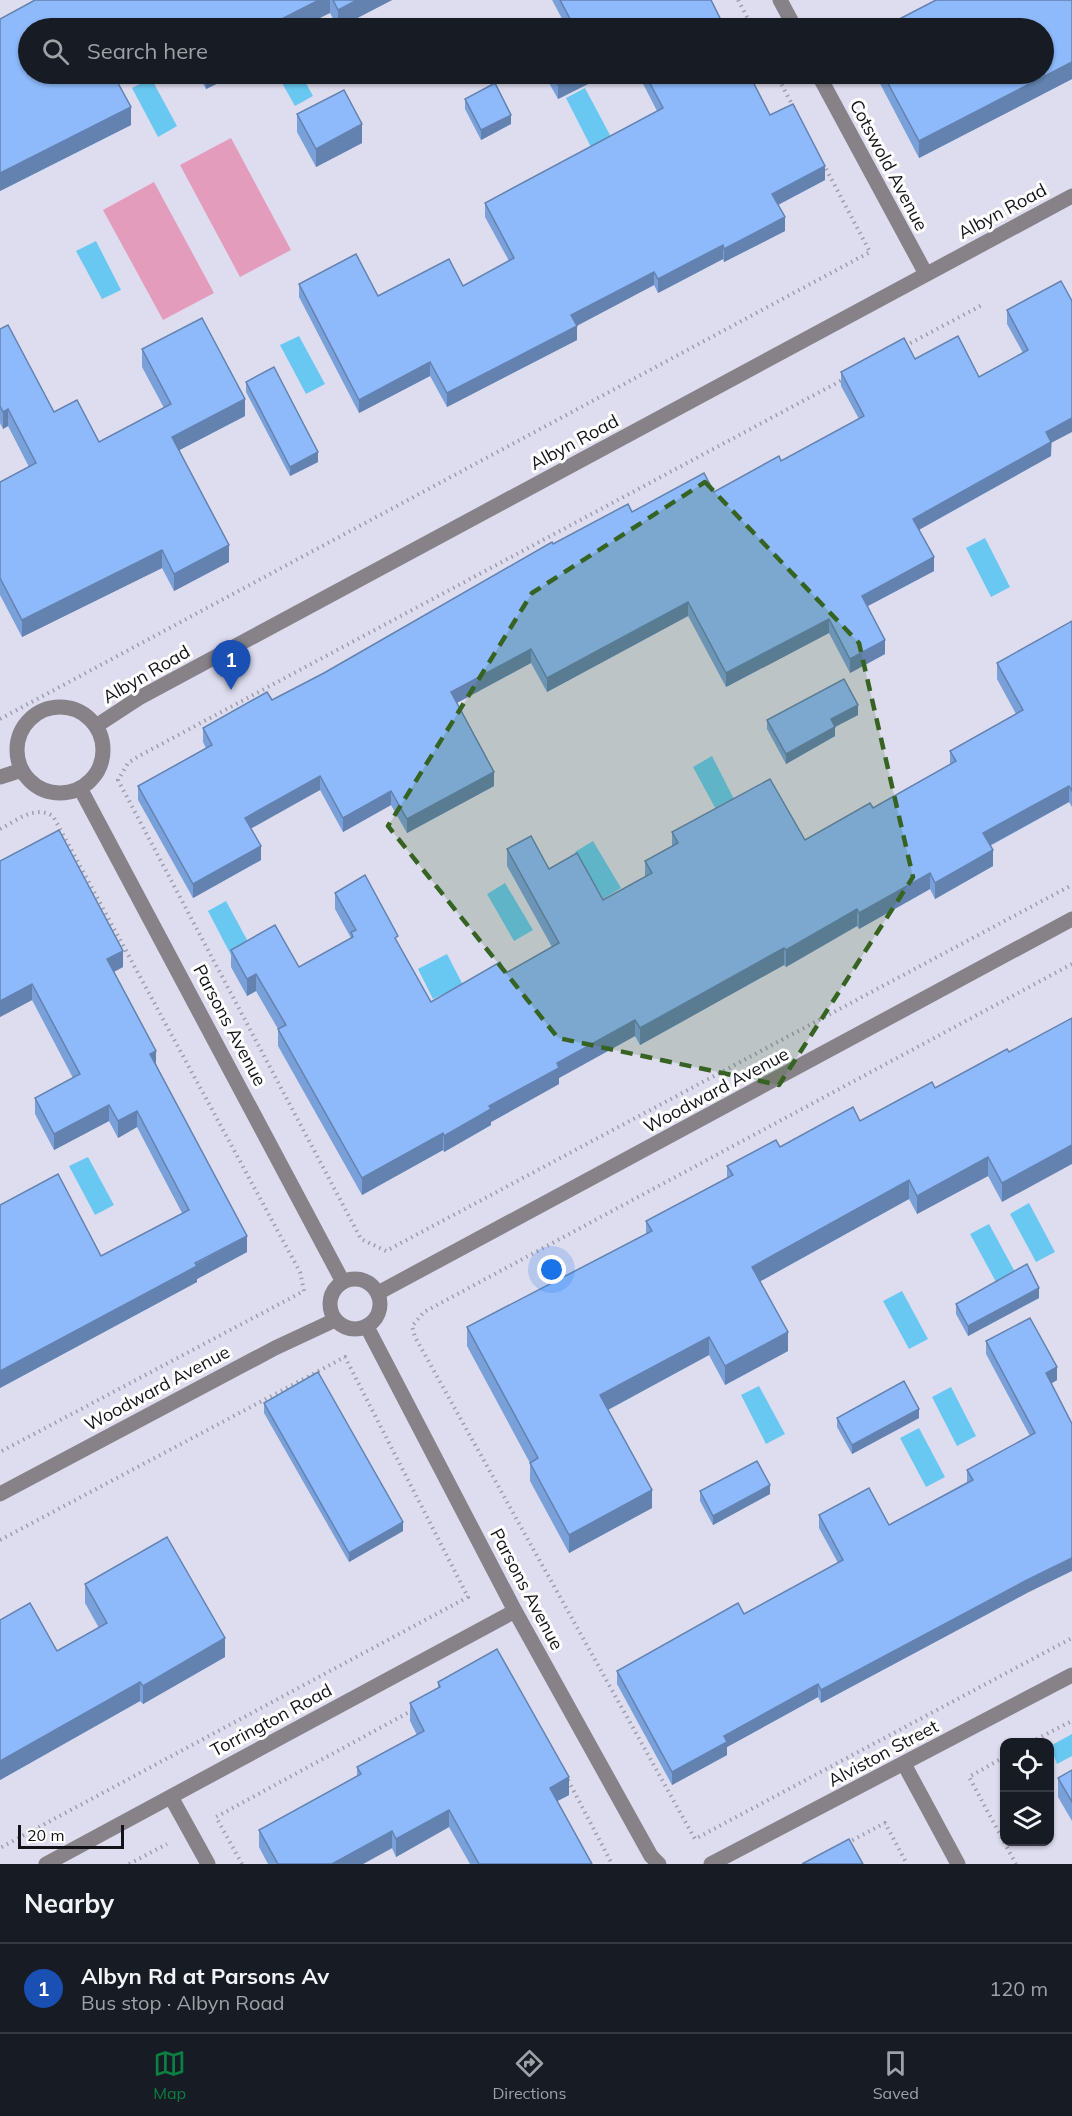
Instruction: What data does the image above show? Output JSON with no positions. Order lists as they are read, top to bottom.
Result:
{
  "streets": {
    "street": [
      "Cotswold Avenue",
      "Albyn Road",
      "Parsons Avenue",
      "Woodward Avenue",
      "Torrington Road",
      "Alviston Street"
    ]
  },
  "crossings": [
    ["Cotswold Avenue", "Albyn Road"],
    ["Albyn Road", "Parsons Avenue"],
    ["Parsons Avenue", "Woodward Avenue"],
    ["Parsons Avenue", "Torrington Road"]
  ],
  "scale_bar": "20 m",
  "page": {
    "search": "Search here",
    "pins": "1",
    "scale": "20 m",
    "heading": "Nearby",
    "list": [
      {
        "mark": "1",
        "name": "Albyn Rd at Parsons Av",
        "note": "Bus stop · Albyn Road",
        "value": "120 m"
      }
    ],
    "nav": ["Map", "Directions", "Saved"]
  }
}
